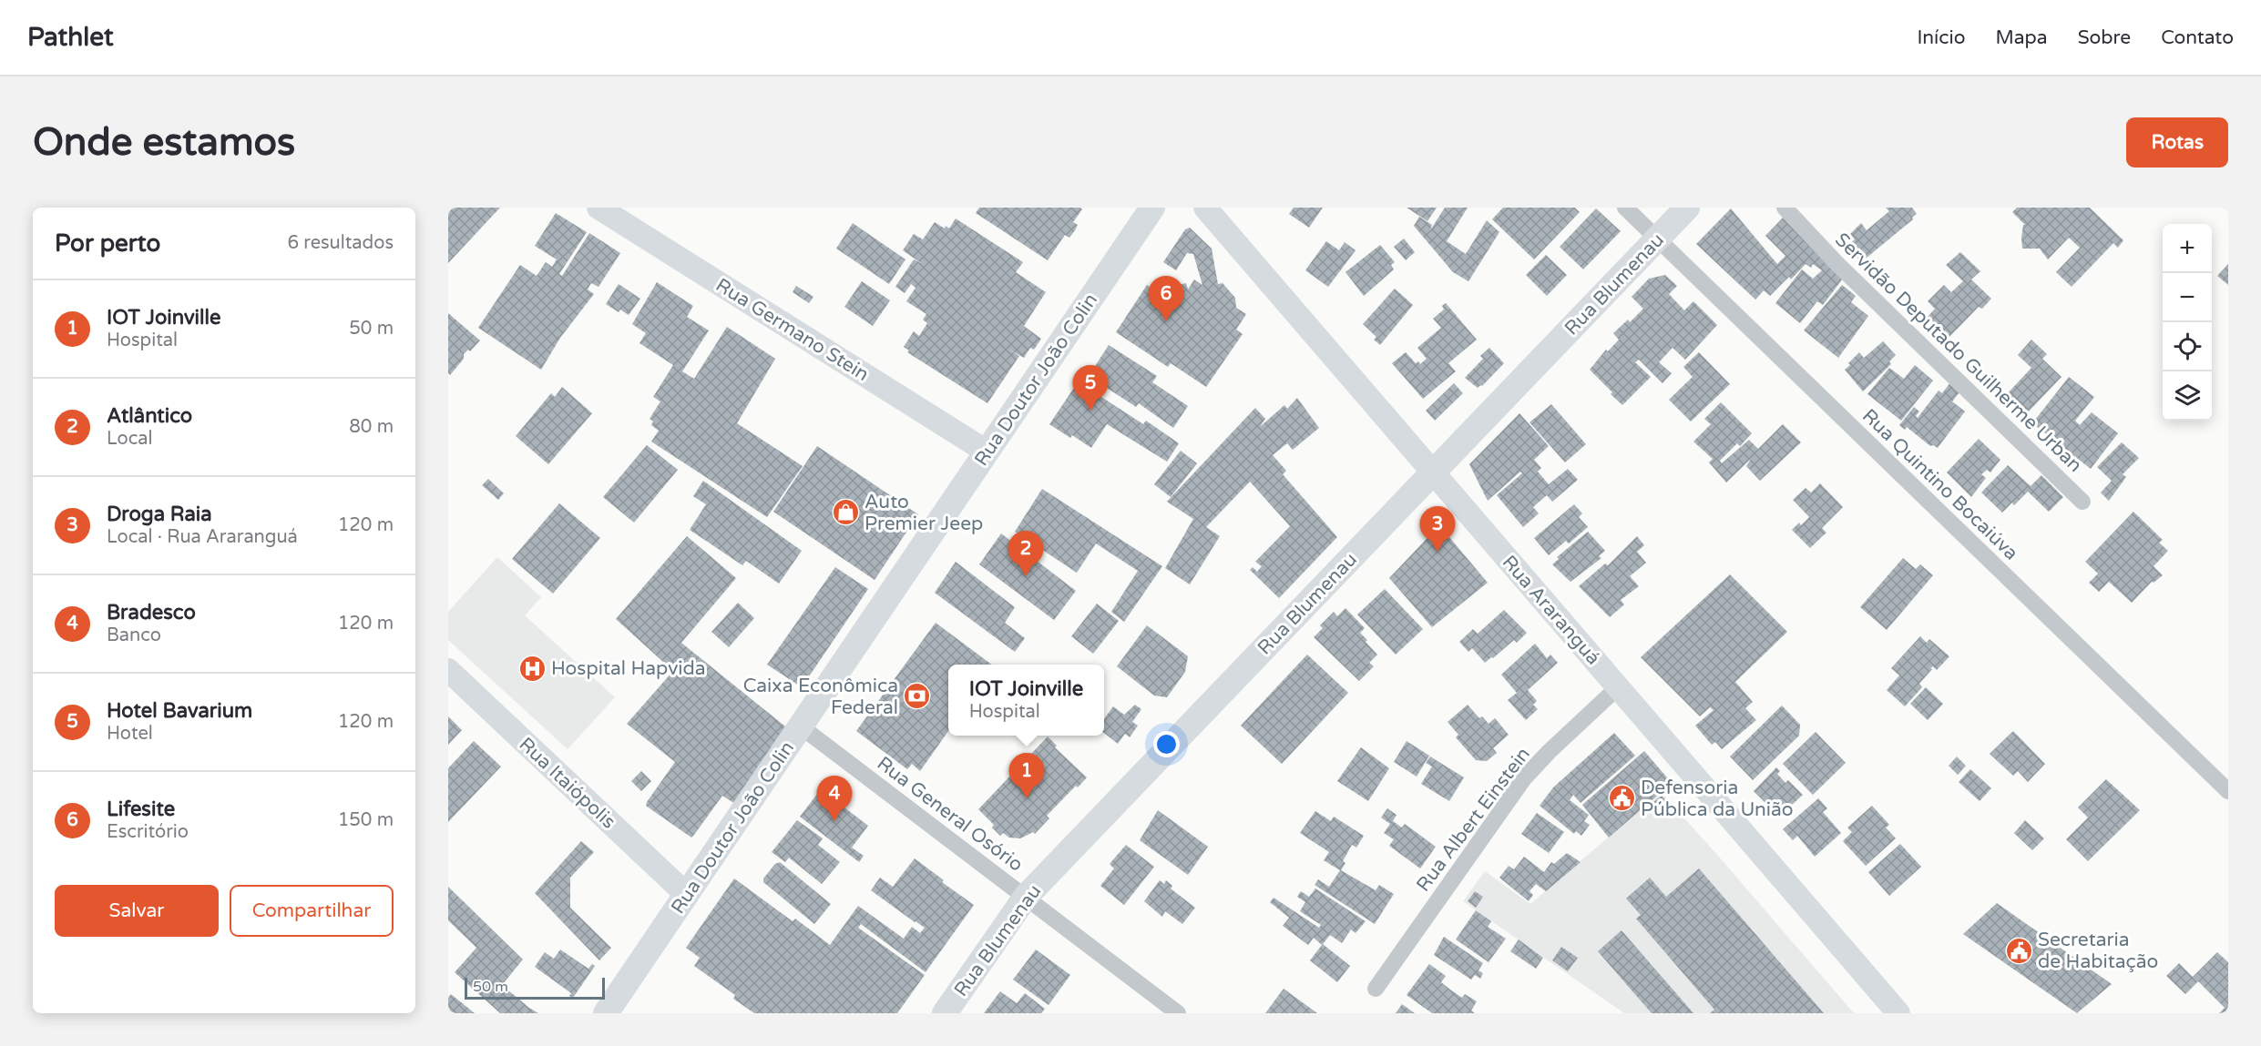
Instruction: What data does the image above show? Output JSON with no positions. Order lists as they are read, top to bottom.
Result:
{
  "streets": {
    "main road": ["Rua Blumenau", "Rua Doutor João Colin"],
    "street": [
      "Rua Germano Stein",
      "Servidão Deputado Guilherme Urban",
      "Rua Quintino Bocaiúva",
      "Rua Araranguá",
      "Rua Itaiópolis",
      "Rua General Osório",
      "Rua Albert Einstein"
    ]
  },
  "crossings": [
    ["Rua Blumenau", "Rua Quintino Bocaiúva"],
    ["Rua Blumenau", "Rua Araranguá"],
    ["Rua Blumenau", "Rua General Osório"],
    ["Rua Germano Stein", "Rua Doutor João Colin"],
    ["Rua Doutor João Colin", "Rua Itaiópolis"],
    ["Rua Doutor João Colin", "Rua General Osório"],
    ["Rua Araranguá", "Rua Albert Einstein"]
  ],
  "places": {
    "shop": ["Auto Premier Jeep"],
    "hospital": ["Hospital Hapvida"],
    "bank": ["Caixa Econômica Federal"],
    "public building": ["Defensoria Pública da União", "Secretaria de Habitação"]
  },
  "scale_bar": "50 m",
  "page": {
    "header": "Pathlet",
    "nav": [
      "Início",
      "Mapa",
      "Sobre",
      "Contato"
    ],
    "buttons": [
      "Rotas",
      ["Salvar", "Compartilhar"]
    ],
    "title": "Onde estamos",
    "heading": ["Por perto", "6 resultados"],
    "map_buttons": ["+", "−"],
    "pins": [
      "6",
      "5",
      "3",
      "2",
      "1",
      "4"
    ],
    "list": [
      {
        "mark": "1",
        "name": "IOT Joinville",
        "note": "Hospital",
        "value": "50 m"
      },
      {
        "mark": "2",
        "name": "Atlântico",
        "note": "Local",
        "value": "80 m"
      },
      {
        "mark": "3",
        "name": "Droga Raia",
        "note": "Local · Rua Araranguá",
        "value": "120 m"
      },
      {
        "mark": "4",
        "name": "Bradesco",
        "note": "Banco",
        "value": "120 m"
      },
      {
        "mark": "5",
        "name": "Hotel Bavarium",
        "note": "Hotel",
        "value": "120 m"
      },
      {
        "mark": "6",
        "name": "Lifesite",
        "note": "Escritório",
        "value": "150 m"
      }
    ],
    "popup": ["IOT Joinville", "Hospital"],
    "scale": "50 m"
  }
}
